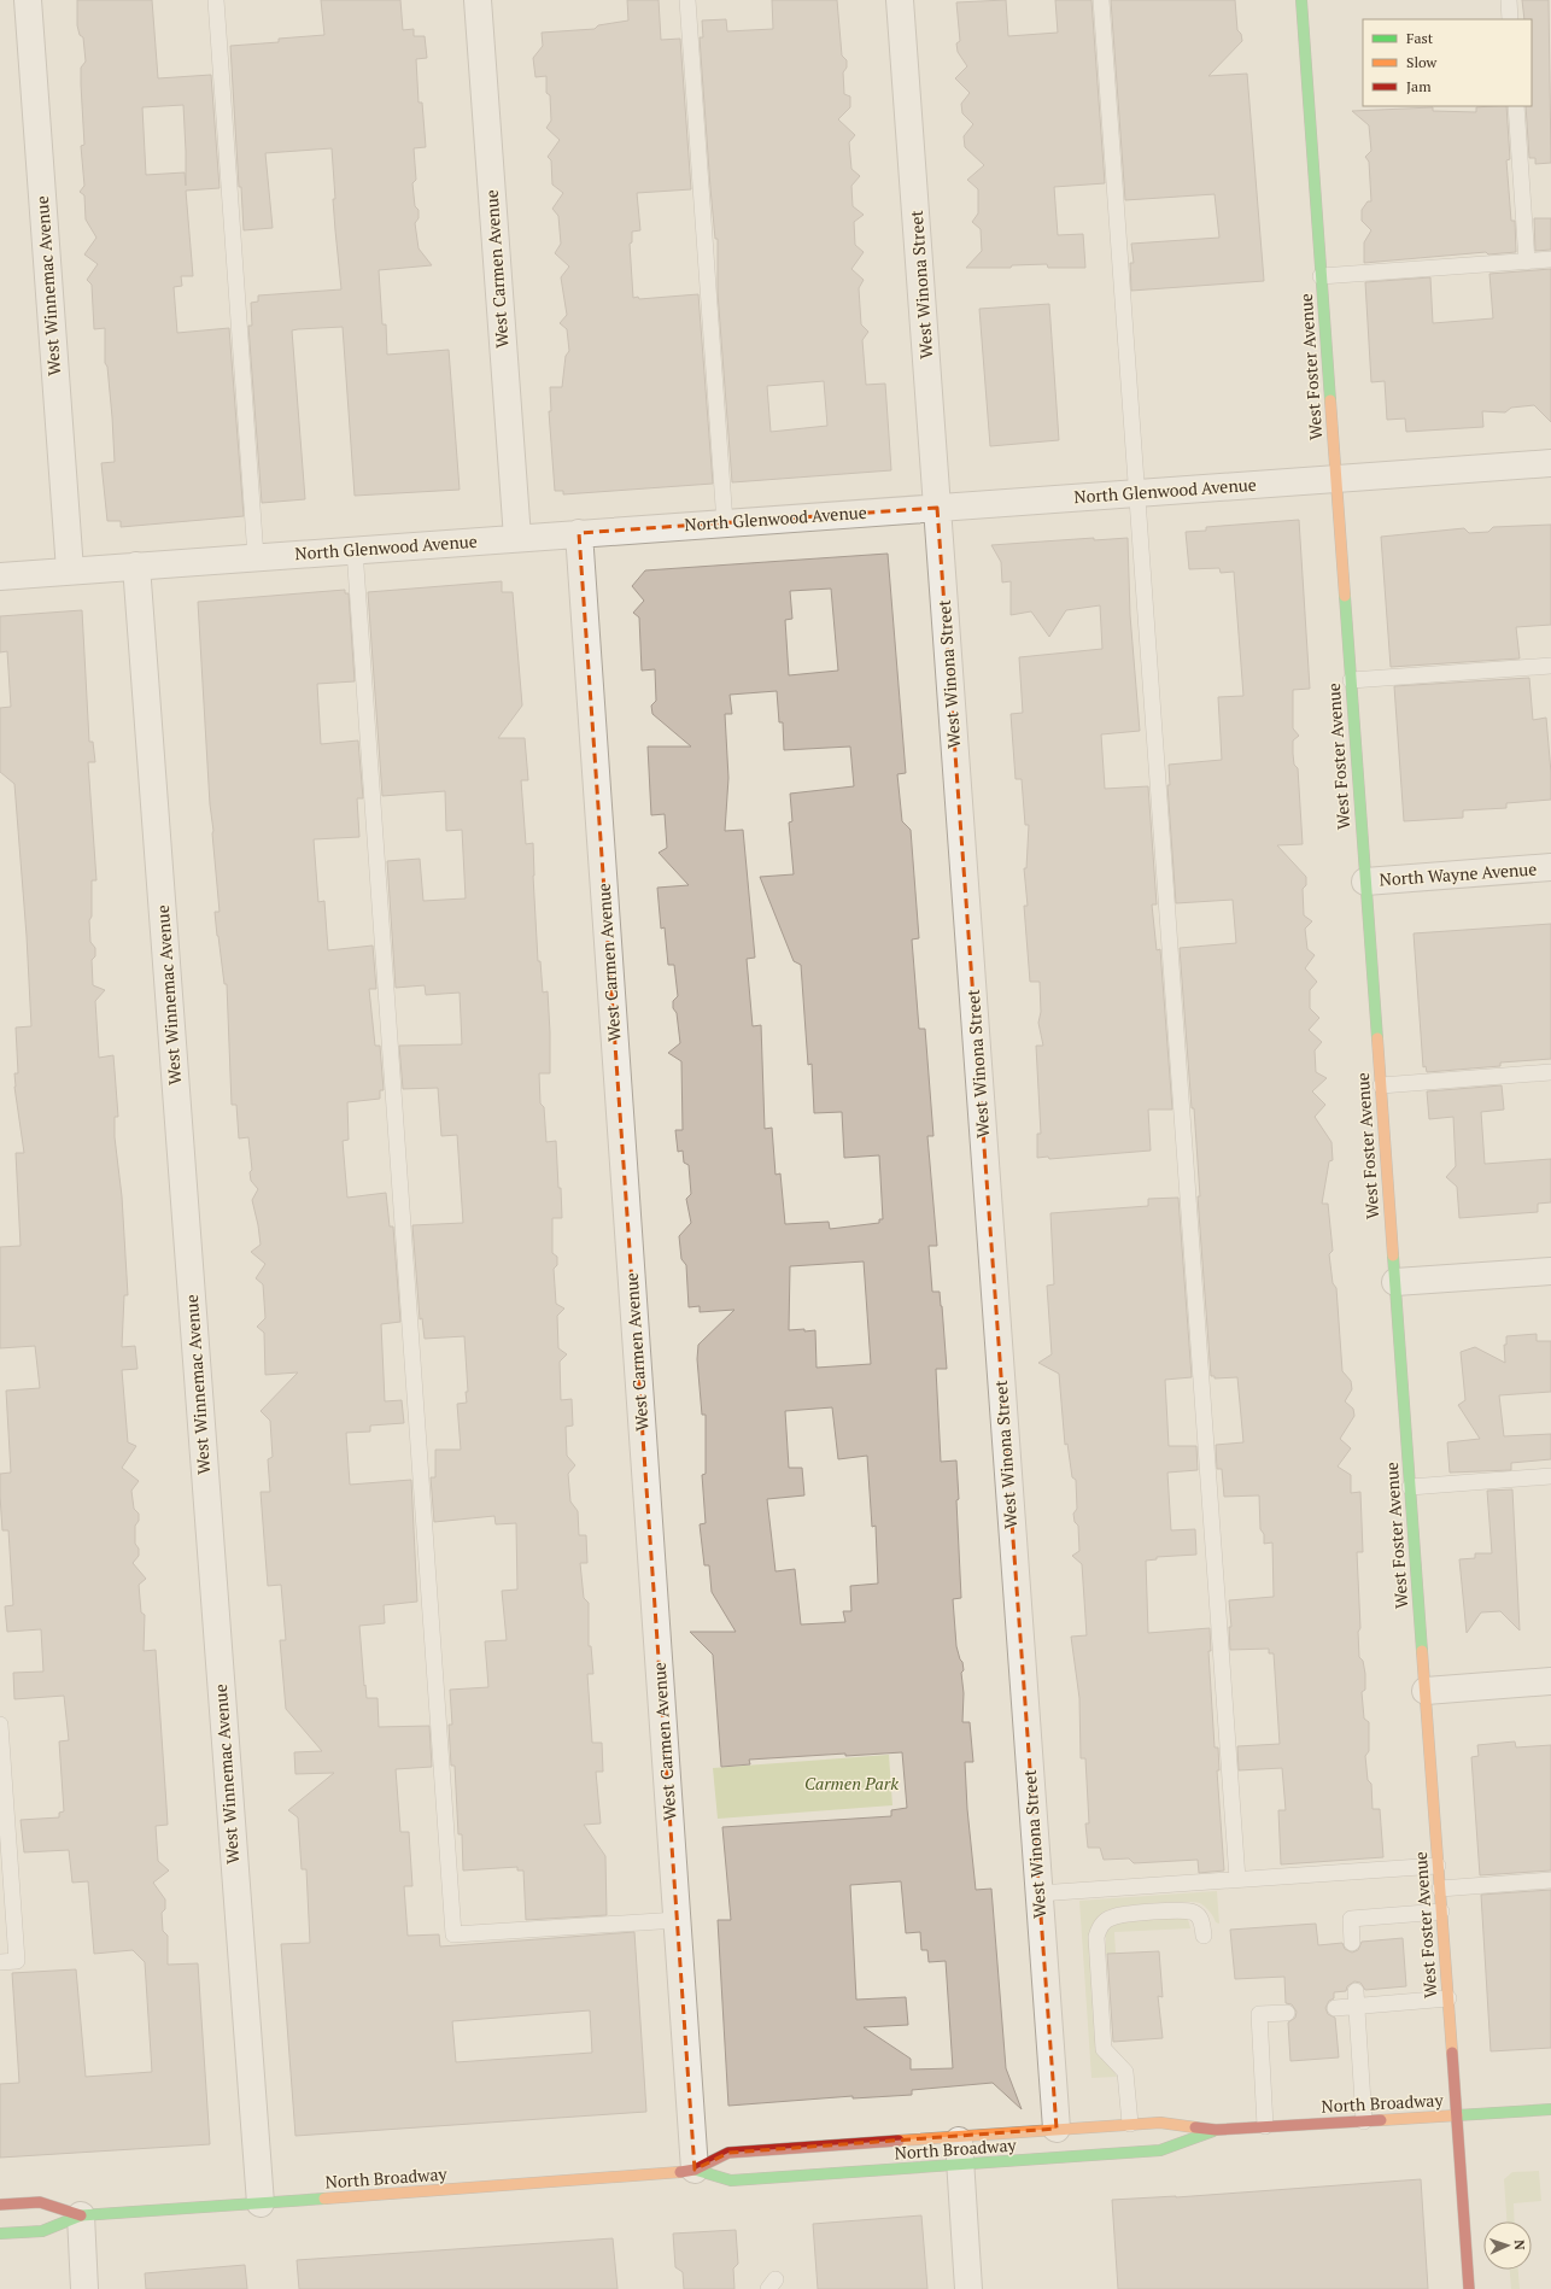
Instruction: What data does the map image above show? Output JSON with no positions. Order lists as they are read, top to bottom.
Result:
{
  "streets": {
    "main road": ["West Foster Avenue", "North Broadway"],
    "street": [
      "West Carmen Avenue",
      "West Winona Street",
      "West Winnemac Avenue",
      "North Glenwood Avenue",
      "North Wayne Avenue"
    ]
  },
  "crossings": [
    ["West Carmen Avenue", "North Glenwood Avenue"],
    ["West Carmen Avenue", "North Broadway"],
    ["West Winona Street", "North Glenwood Avenue"],
    ["West Winona Street", "North Broadway"],
    ["West Winnemac Avenue", "North Glenwood Avenue"],
    ["West Winnemac Avenue", "North Broadway"],
    ["West Foster Avenue", "North Glenwood Avenue"],
    ["West Foster Avenue", "North Wayne Avenue"],
    ["West Foster Avenue", "North Broadway"]
  ],
  "parks": ["Carmen Park"],
  "legend": ["Fast", "Slow", "Jam"],
  "north": "right"
}
